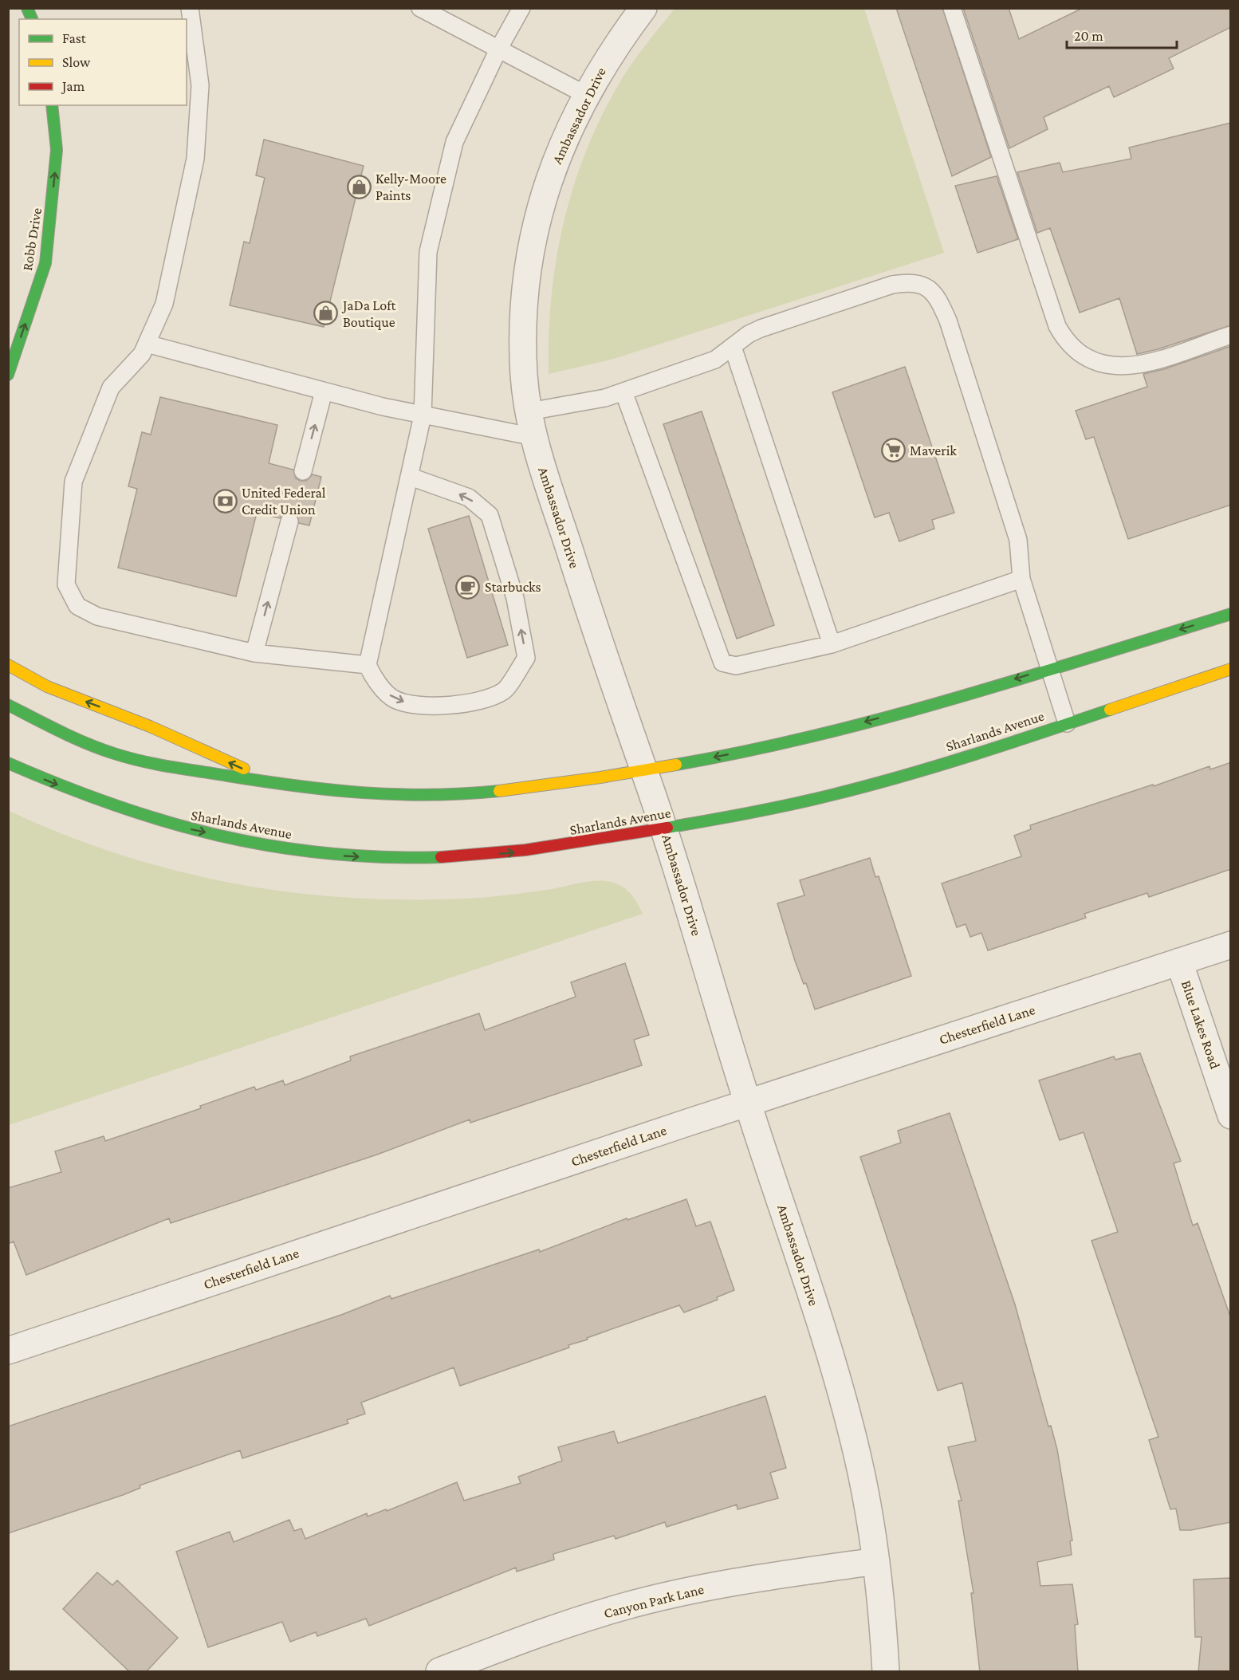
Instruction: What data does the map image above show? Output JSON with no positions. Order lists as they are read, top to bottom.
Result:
{
  "streets": {
    "main road": ["Robb Drive", "Sharlands Avenue"],
    "street": [
      "Ambassador Drive",
      "Chesterfield Lane",
      "Blue Lakes Road",
      "Canyon Park Lane"
    ]
  },
  "crossings": [
    ["Ambassador Drive", "Sharlands Avenue"],
    ["Ambassador Drive", "Chesterfield Lane"],
    ["Ambassador Drive", "Canyon Park Lane"],
    ["Chesterfield Lane", "Blue Lakes Road"]
  ],
  "one_way": ["Robb Drive"],
  "places": {
    "shop": ["Kelly-Moore Paints", "JaDa Loft Boutique"],
    "supermarket": ["Maverik"],
    "bank": ["United Federal Credit Union"],
    "cafe": ["Starbucks"]
  },
  "legend": ["Fast", "Slow", "Jam"],
  "scale_bar": "20 m"
}
